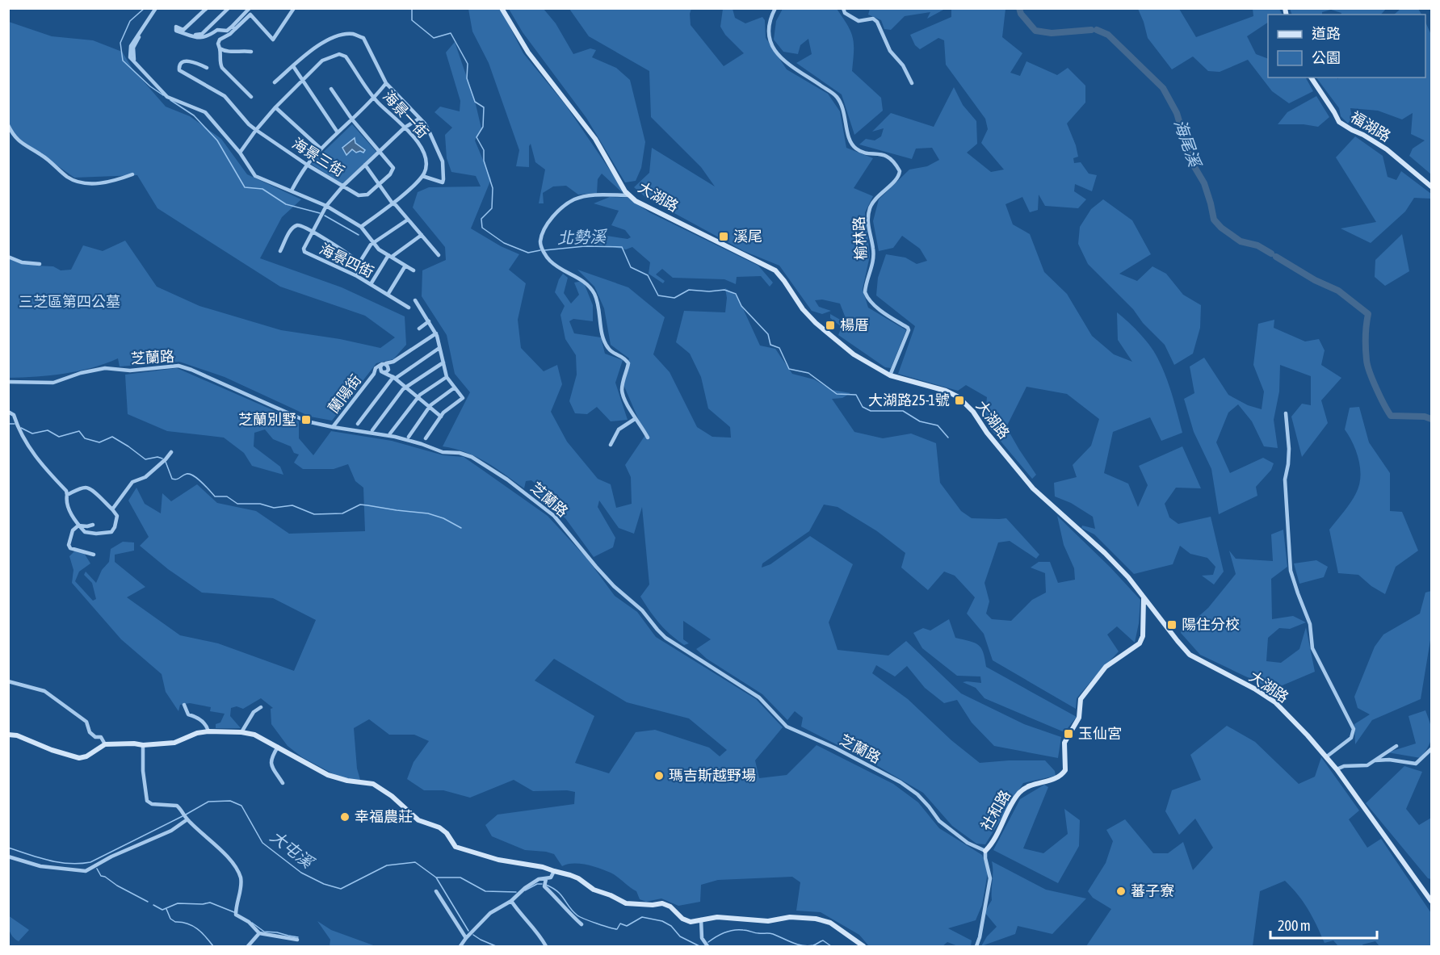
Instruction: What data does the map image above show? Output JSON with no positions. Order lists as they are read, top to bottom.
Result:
{
  "streets": {
    "street": [
      "海景一街",
      "福湖路",
      "海景三街",
      "大湖路",
      "榆林路",
      "海景四街",
      "芝蘭路",
      "蘭陽街",
      "社和路"
    ]
  },
  "crossings": [
    ["海景一街", "海景三街"],
    ["海景一街", "海景四街"],
    ["海景三街", "海景四街"],
    ["大湖路", "榆林路"],
    ["大湖路", "社和路"],
    ["芝蘭路", "蘭陽街"],
    ["芝蘭路", "社和路"]
  ],
  "water": ["海尾溪", "北勢溪", "大屯溪"],
  "parks": ["三芝區第四公墓"],
  "places": {
    "transit": [
      "溪尾",
      "楊厝",
      "大湖路25-1號",
      "芝蘭別墅",
      "陽住分校",
      "玉仙宮"
    ],
    "other": ["瑪吉斯越野場", "幸福農莊", "蕃子寮"]
  },
  "legend": ["道路", "公園"],
  "scale_bar": "200 m"
}
